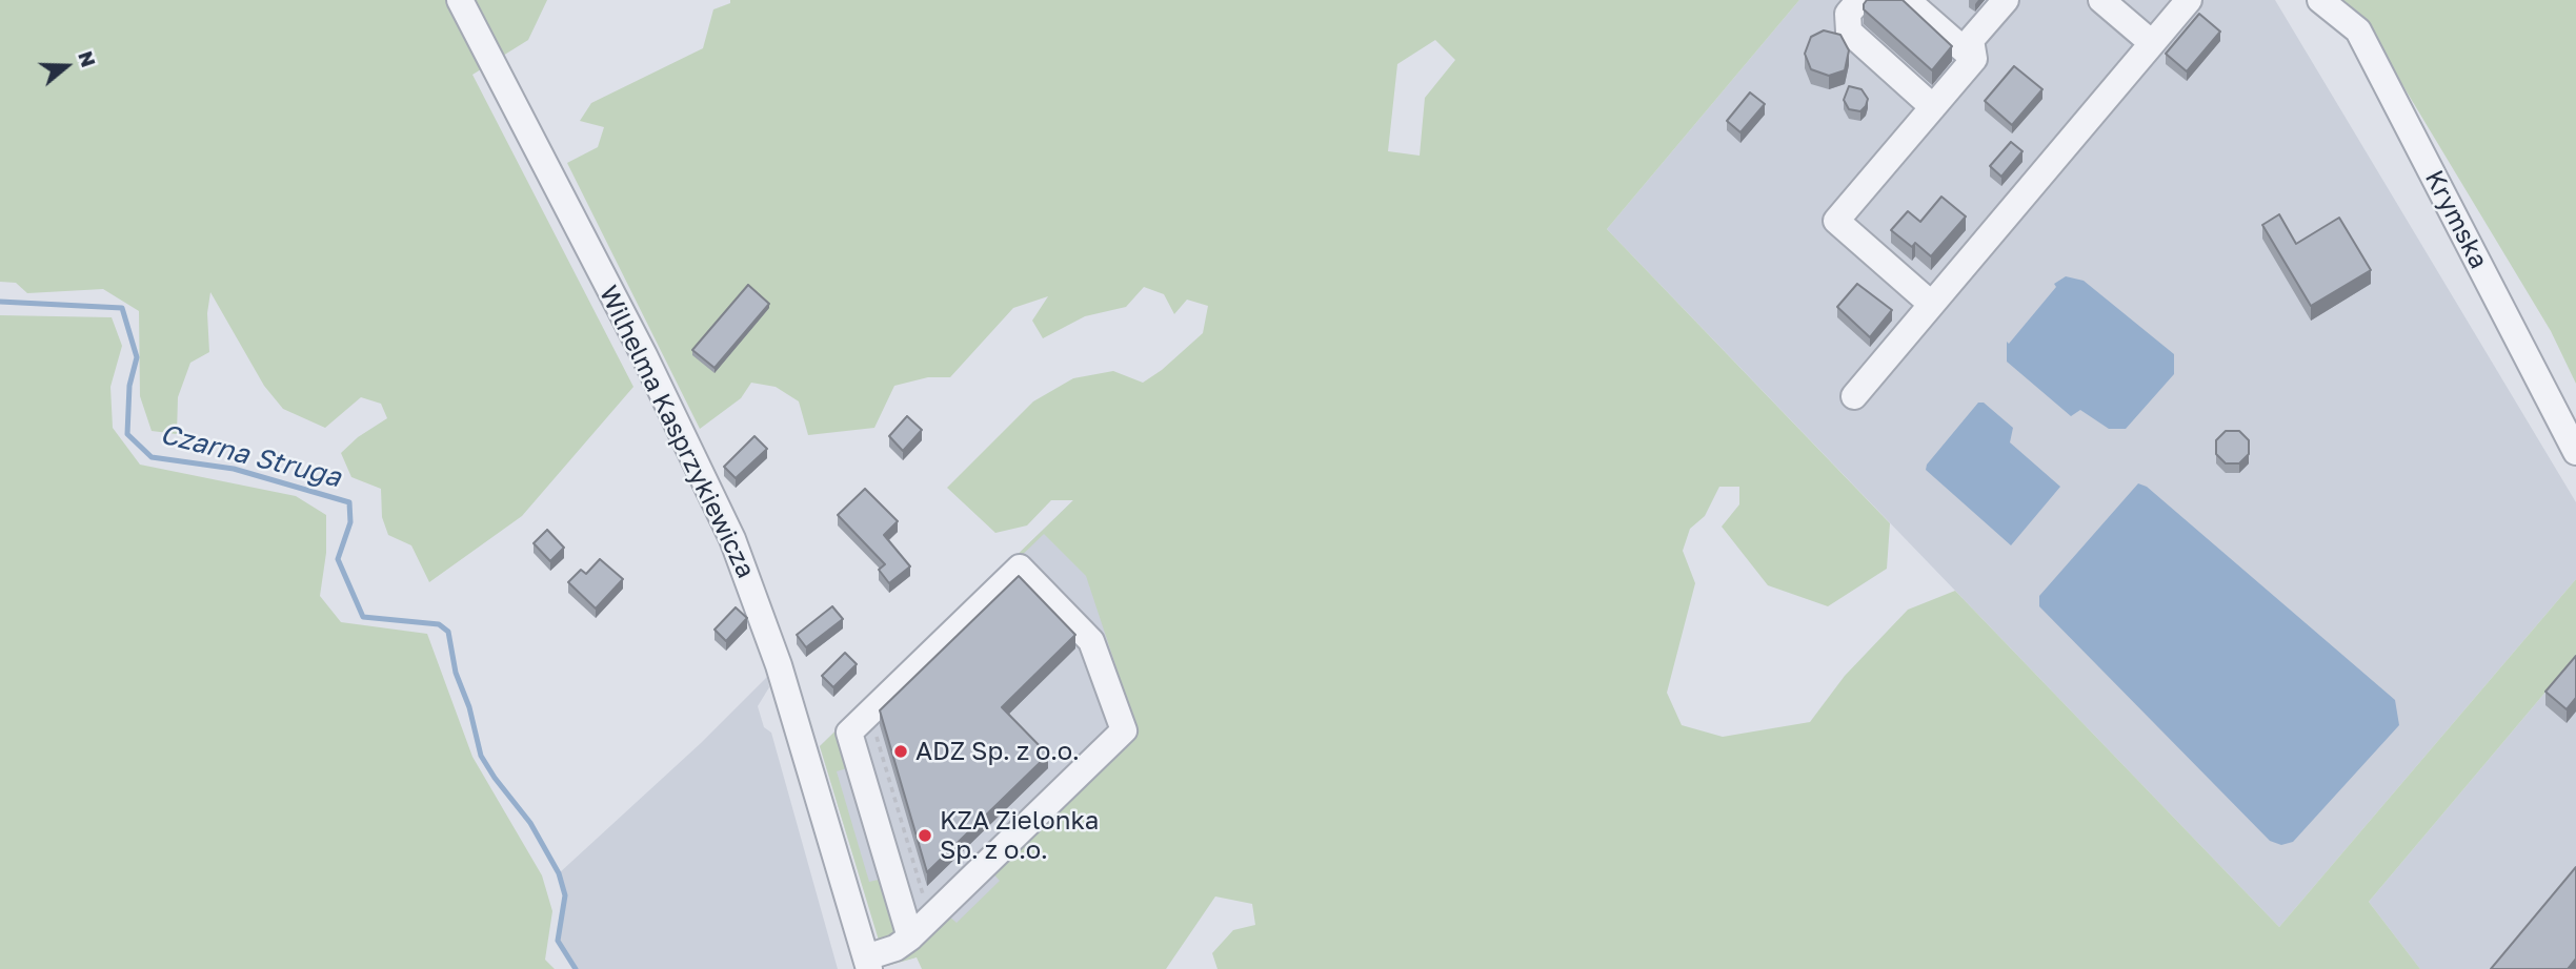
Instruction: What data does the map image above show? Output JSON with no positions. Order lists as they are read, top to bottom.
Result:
{
  "streets": {
    "street": ["Krymska", "Wilhelma Kasprzykiewicza"]
  },
  "water": ["Czarna Struga"],
  "places": ["ADZ Sp. z o.o.", "KZA Zielonka Sp. z o.o."],
  "north": "right"
}
